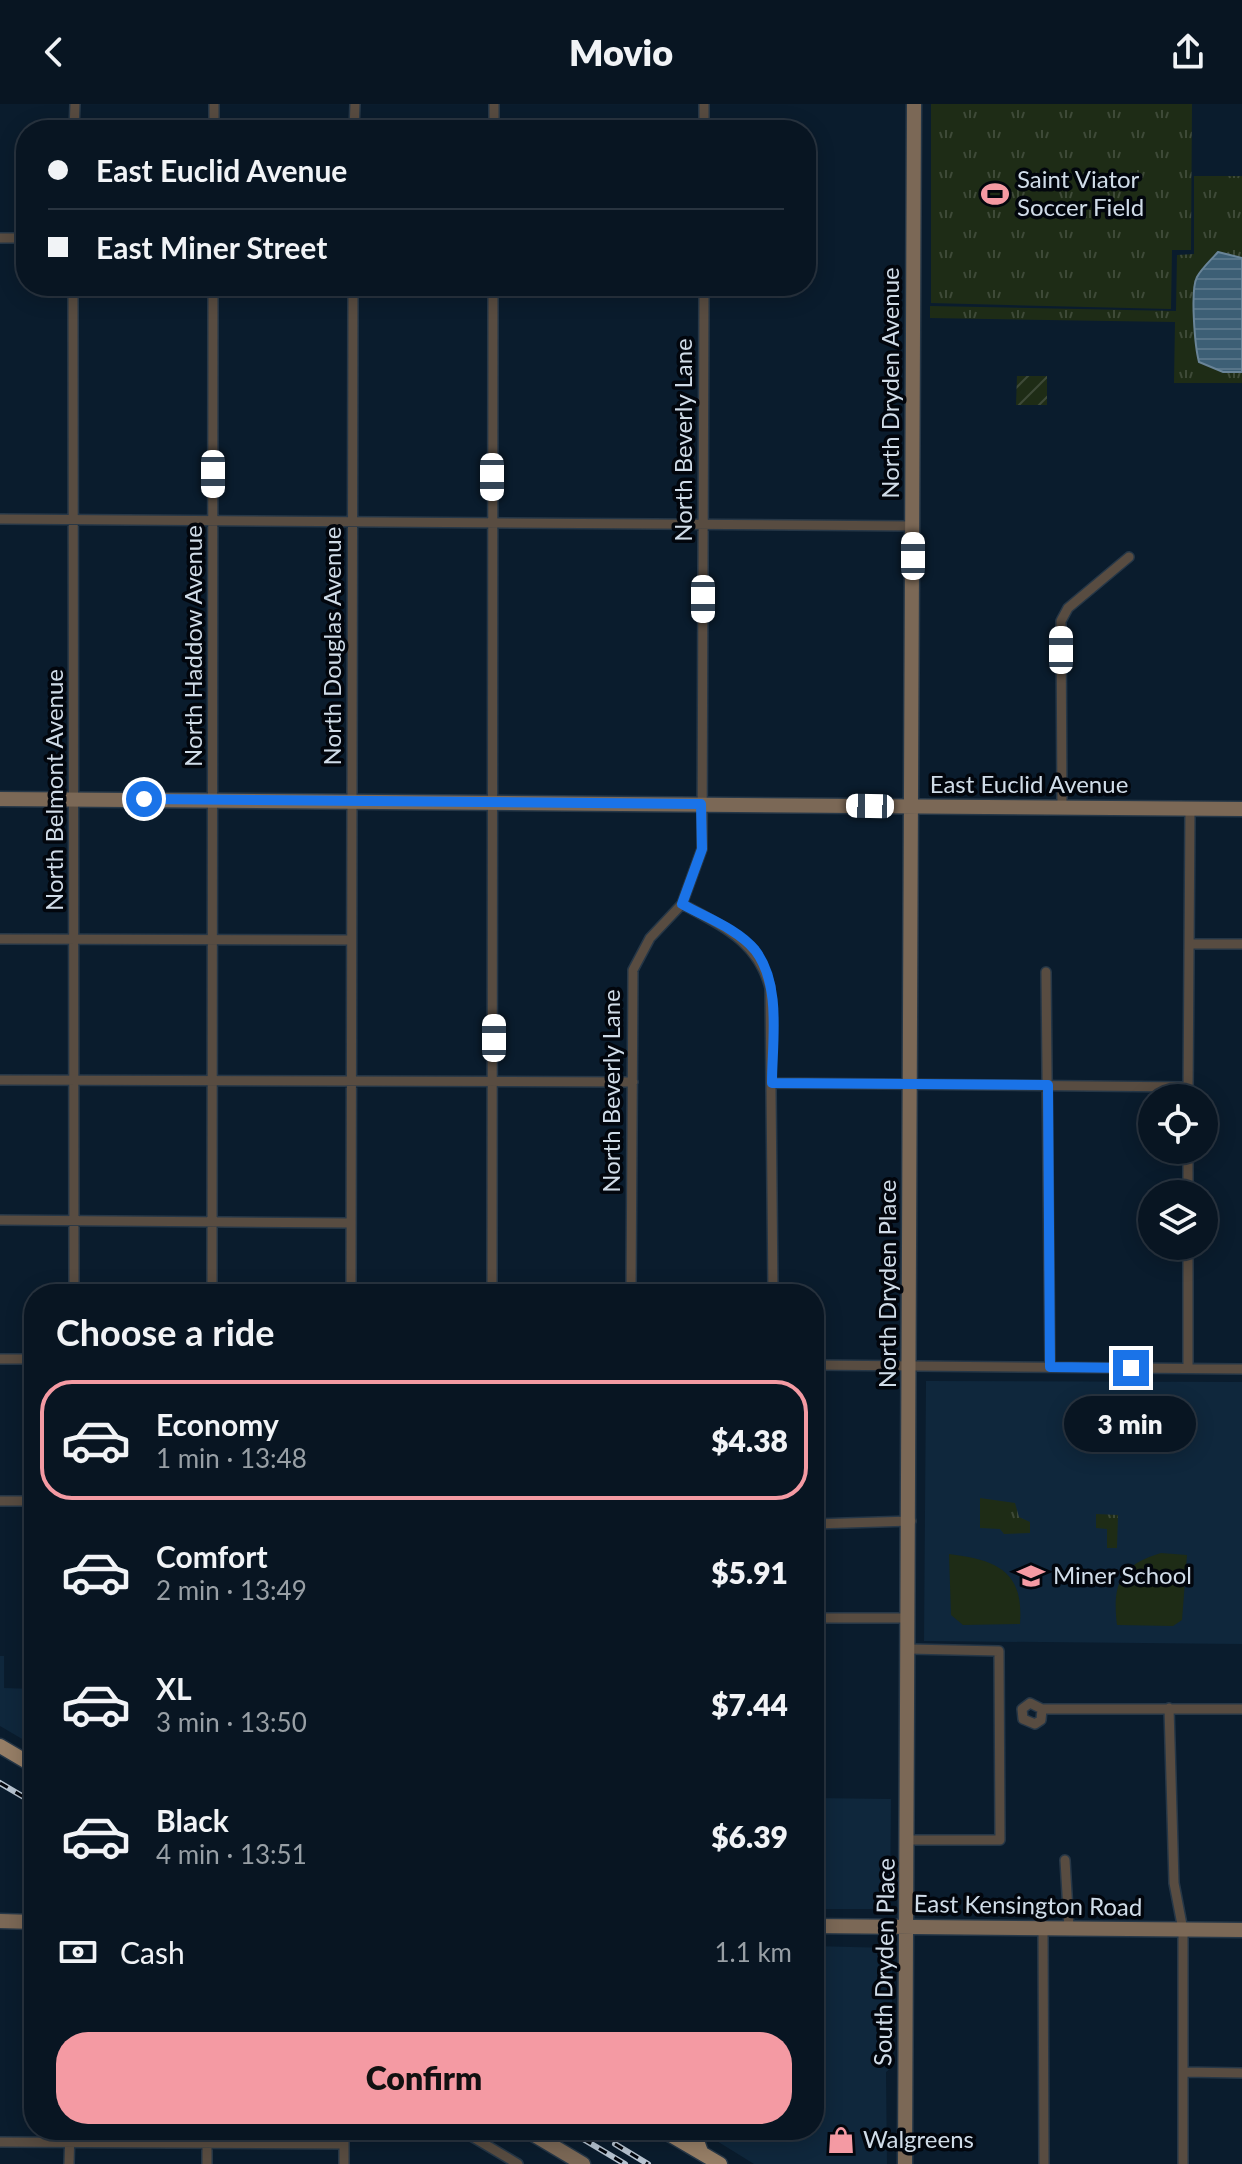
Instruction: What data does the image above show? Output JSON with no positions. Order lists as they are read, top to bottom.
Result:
{
  "streets": {
    "street": [
      "North Dryden Avenue",
      "North Beverly Lane",
      "North Haddow Avenue",
      "North Douglas Avenue",
      "East Euclid Avenue",
      "North Belmont Avenue",
      "North Dryden Place",
      "East Kensington Road",
      "South Dryden Place"
    ]
  },
  "crossings": [
    ["North Dryden Avenue", "East Euclid Avenue"],
    ["North Dryden Avenue", "North Dryden Place"],
    ["North Beverly Lane", "East Euclid Avenue"],
    ["North Haddow Avenue", "East Euclid Avenue"],
    ["North Douglas Avenue", "East Euclid Avenue"],
    ["East Euclid Avenue", "North Belmont Avenue"],
    ["East Euclid Avenue", "North Dryden Place"],
    ["North Dryden Place", "South Dryden Place"],
    ["East Kensington Road", "South Dryden Place"]
  ],
  "places": {
    "sports": ["Saint Viator Soccer Field"],
    "school or university": ["Miner School"],
    "shop": ["Walgreens"]
  },
  "page": {
    "header": "Movio",
    "banner": ["East Euclid Avenue", "East Miner Street"],
    "heading": "Choose a ride",
    "list": [
      {
        "name": "Economy",
        "note": "1 min · 13:48",
        "value": "$4.38"
      },
      {
        "name": "Comfort",
        "note": "2 min · 13:49",
        "value": "$5.91"
      },
      {
        "name": "XL",
        "note": "3 min · 13:50",
        "value": "$7.44"
      },
      {
        "name": "Black",
        "note": "4 min · 13:51",
        "value": "$6.39"
      }
    ],
    "bubble": "3 min",
    "pay": ["Cash", "1.1 km"],
    "buttons": "Confirm"
  }
}
